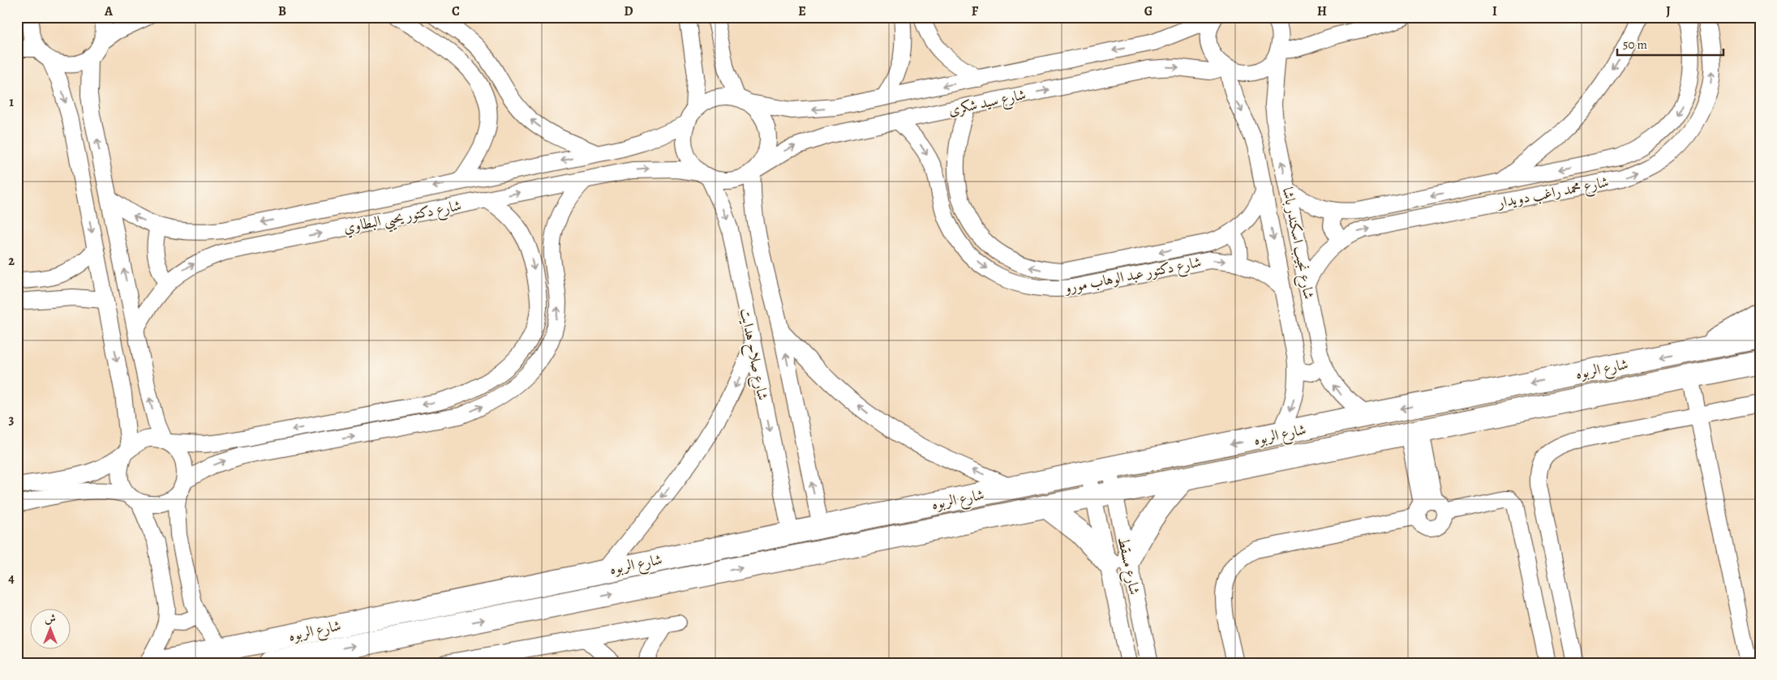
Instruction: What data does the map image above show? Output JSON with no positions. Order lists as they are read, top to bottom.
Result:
{
  "streets": {
    "street": [
      "شارع سيد شكرى",
      "شارع محمد راغب دويدار",
      "شارع دكتور يحيي البطاوي",
      "شارع نجيب اسكندر باشا",
      "شارع دكتور عبد الوهاب مورو",
      "شارع صلاح هدايت",
      "شارع الربوه",
      "شارع مسقط"
    ]
  },
  "crossings": [
    ["شارع سيد شكرى", "شارع دكتور يحيي البطاوي"],
    ["شارع سيد شكرى", "شارع نجيب اسكندر باشا"],
    ["شارع سيد شكرى", "شارع دكتور عبد الوهاب مورو"],
    ["شارع سيد شكرى", "شارع صلاح هدايت"],
    ["شارع محمد راغب دويدار", "شارع نجيب اسكندر باشا"],
    ["شارع دكتور يحيي البطاوي", "شارع صلاح هدايت"],
    ["شارع نجيب اسكندر باشا", "شارع دكتور عبد الوهاب مورو"],
    ["شارع نجيب اسكندر باشا", "شارع الربوه"],
    ["شارع صلاح هدايت", "شارع الربوه"],
    ["شارع الربوه", "شارع مسقط"]
  ],
  "scale_bar": "50 m",
  "north": "top",
  "grid": {
    "columns": [
      "A",
      "B",
      "C",
      "D",
      "E",
      "F",
      "G",
      "H",
      "I",
      "J"
    ],
    "rows": [
      "1",
      "2",
      "3",
      "4"
    ]
  }
}
